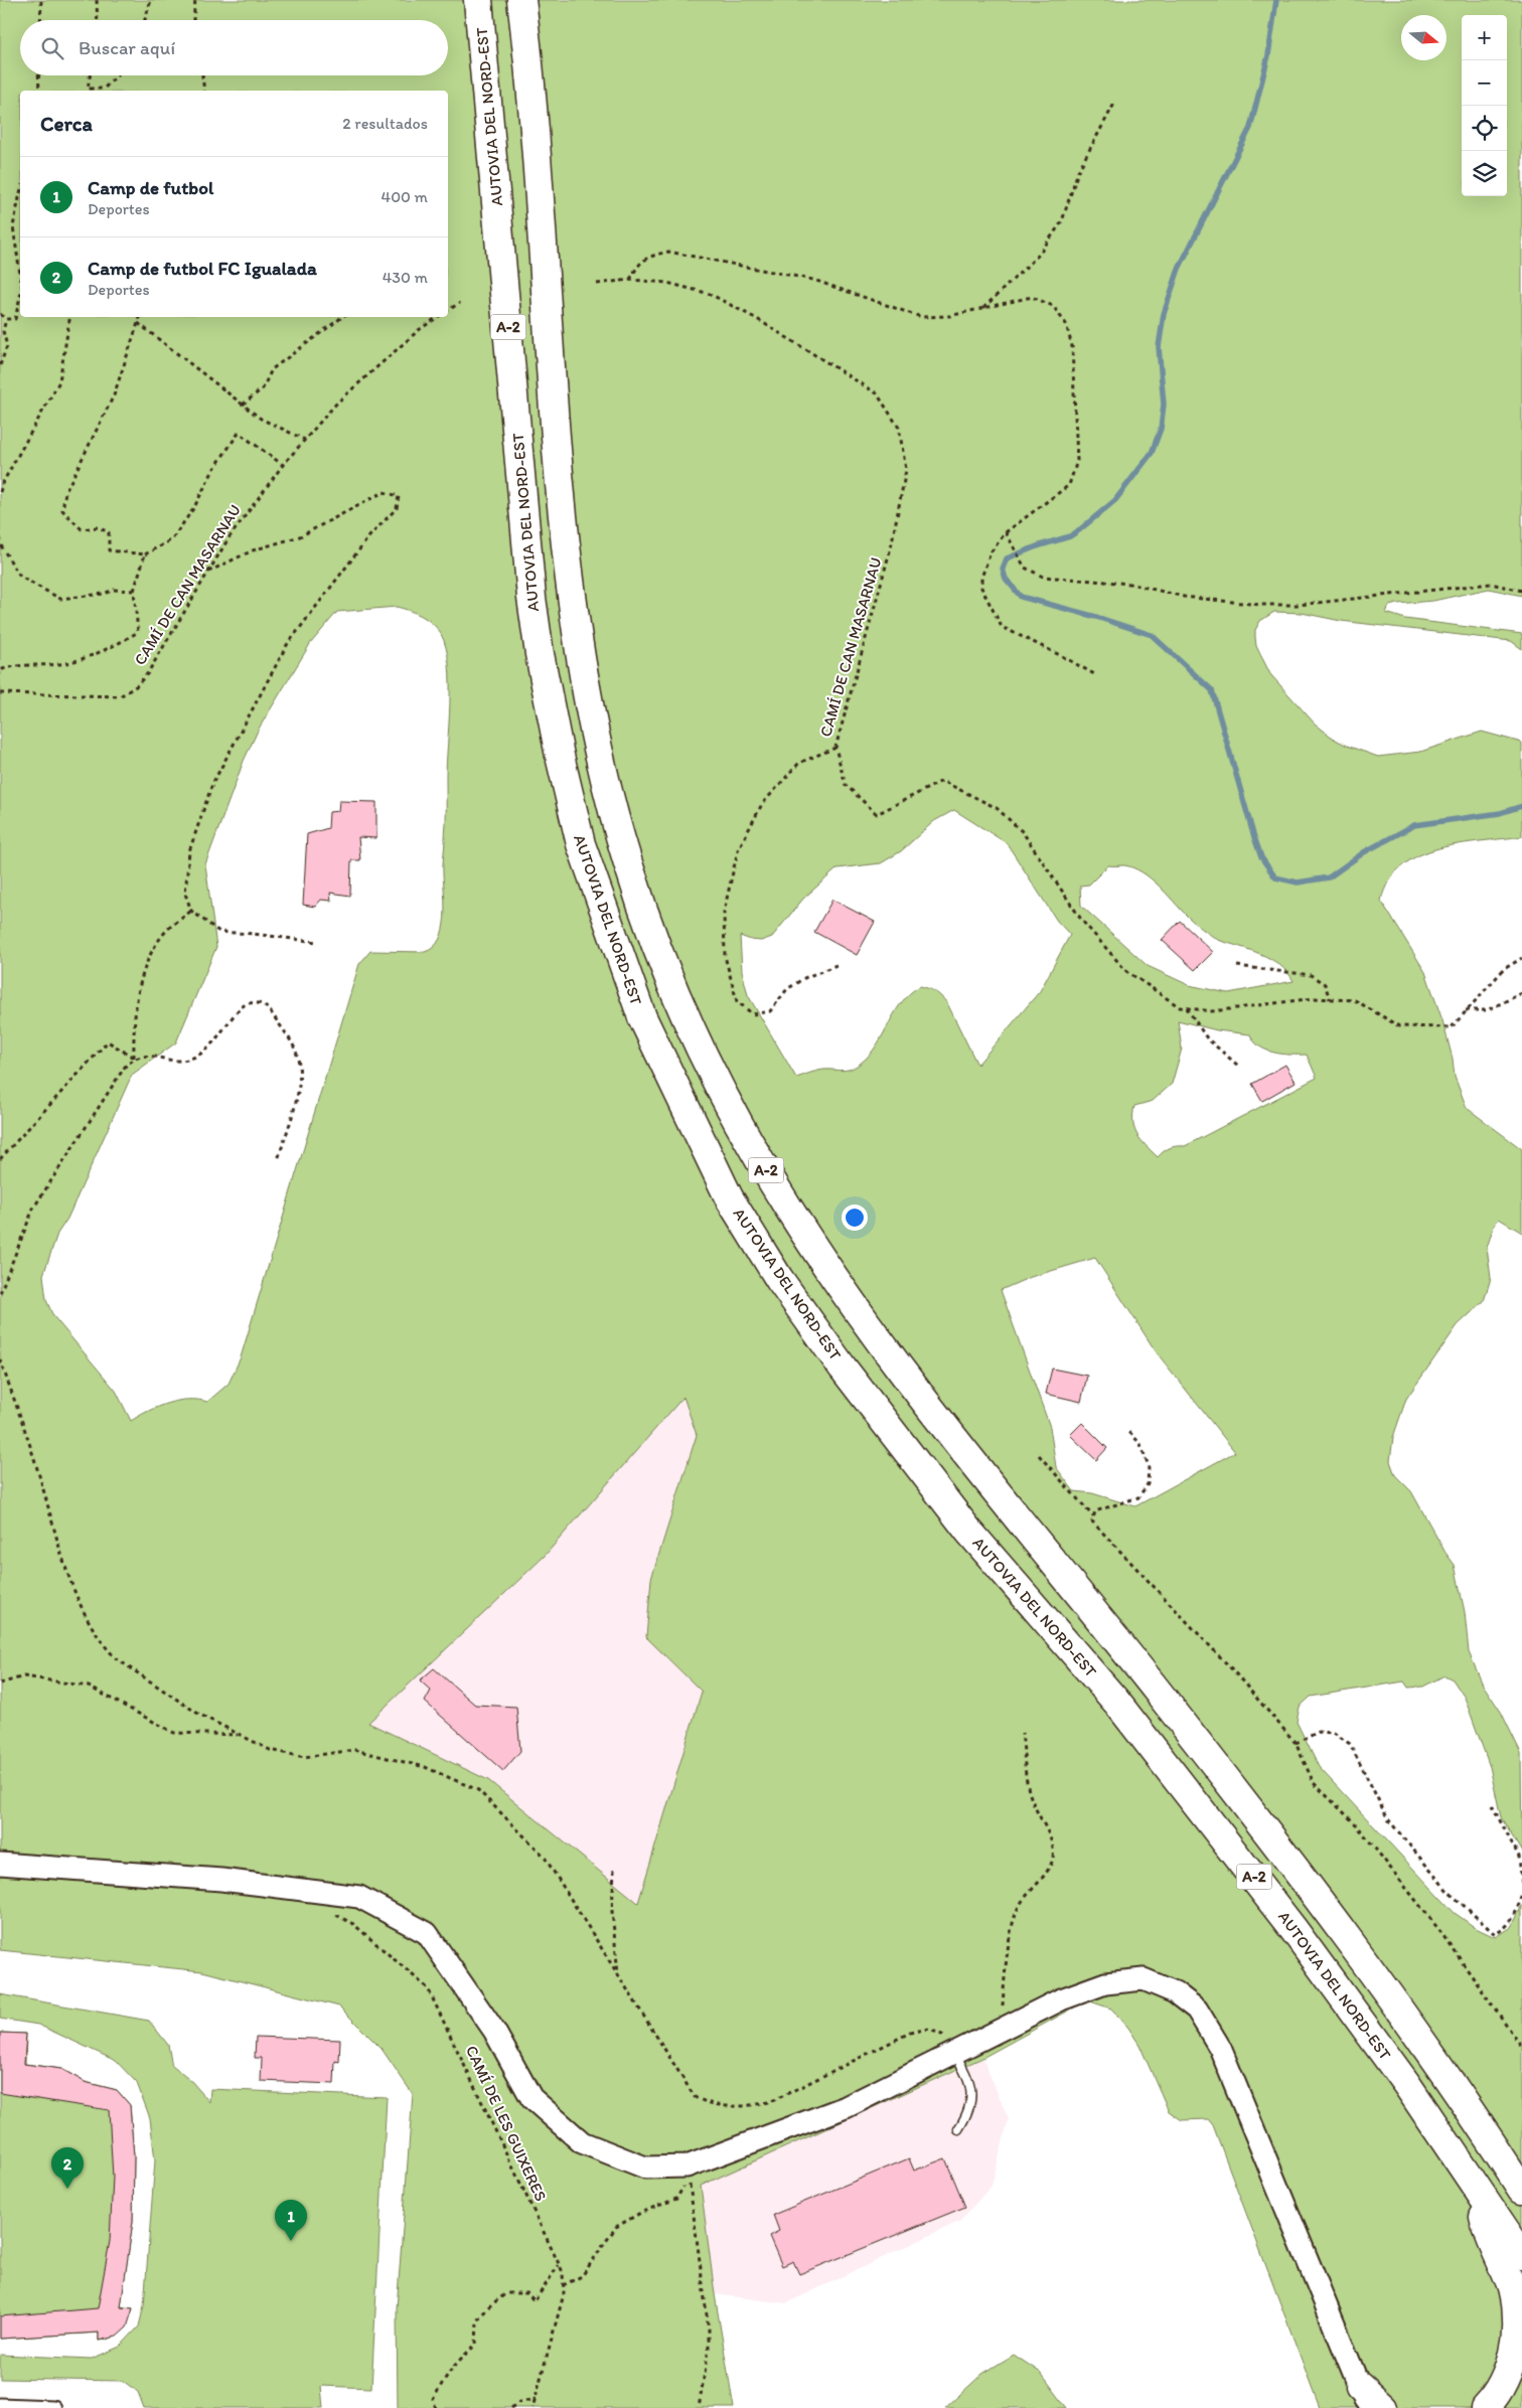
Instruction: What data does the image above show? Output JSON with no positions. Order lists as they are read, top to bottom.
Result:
{
  "streets": {
    "highway": ["AUTOVIA DEL NORD-EST", "A-2"],
    "path": ["CAMÍ DE CAN MASARNAU", "CAMÍ DE LES GUIXERES"]
  },
  "north": "right",
  "page": {
    "map_buttons": ["+", "−"],
    "search": "Buscar aquí",
    "heading": ["Cerca", "2 resultados"],
    "list": [
      {
        "mark": "1",
        "name": "Camp de futbol",
        "note": "Deportes",
        "value": "400 m"
      },
      {
        "mark": "2",
        "name": "Camp de futbol FC Igualada",
        "note": "Deportes",
        "value": "430 m"
      }
    ],
    "pins": ["2", "1"]
  }
}
